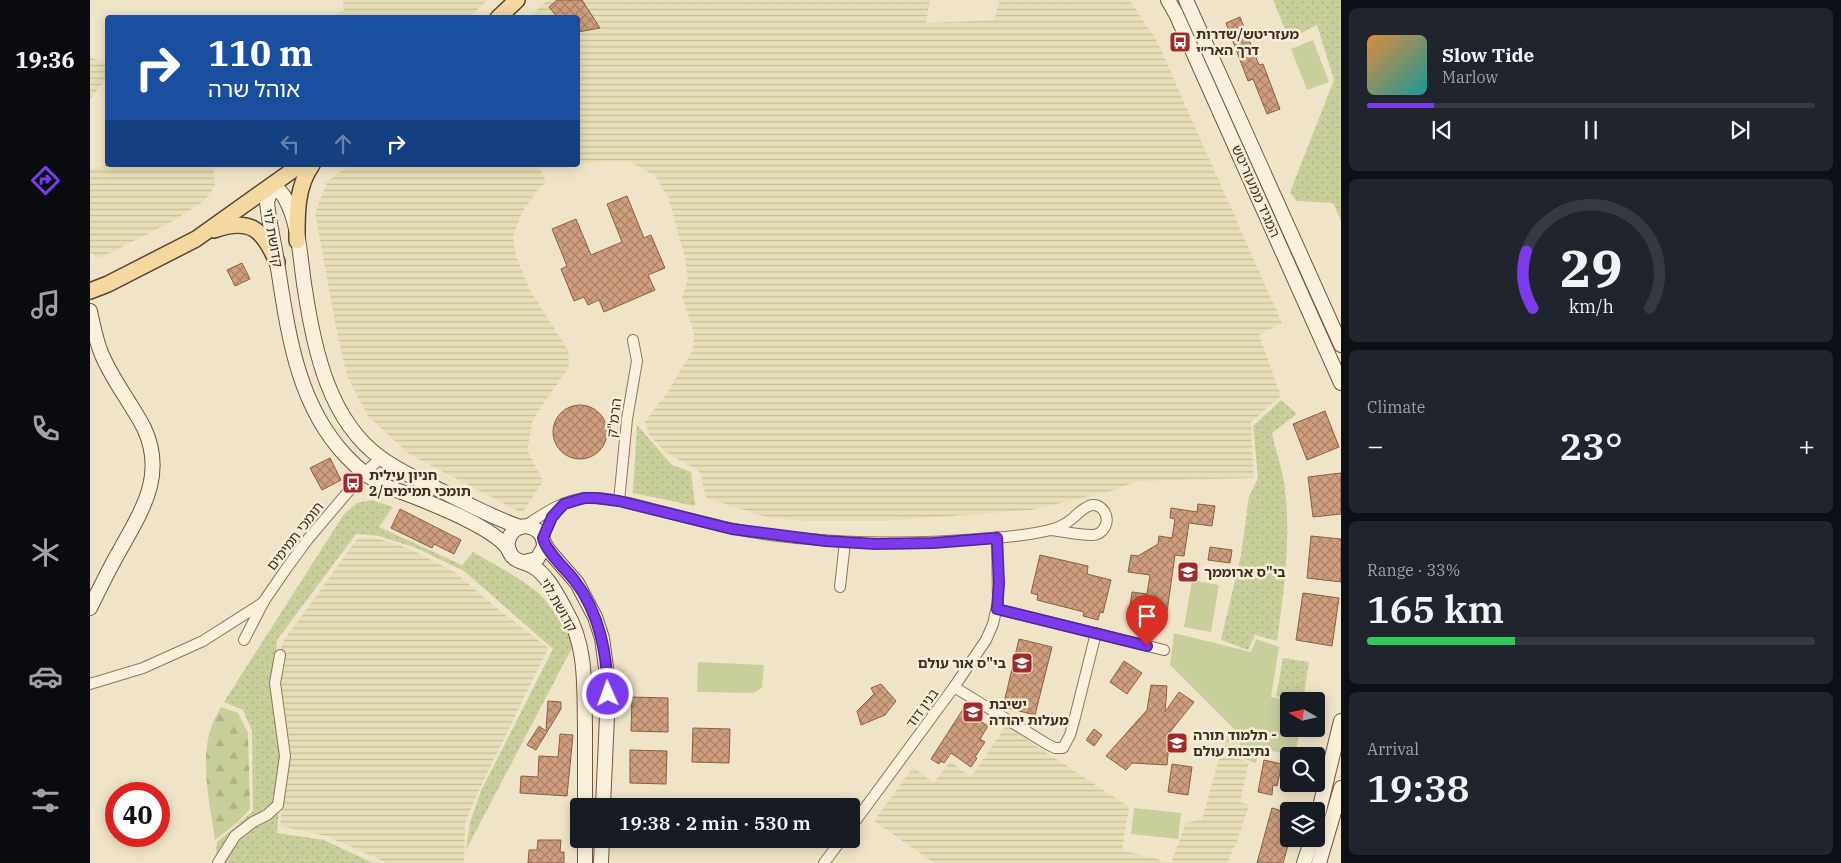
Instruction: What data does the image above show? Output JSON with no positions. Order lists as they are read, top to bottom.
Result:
{
  "streets": {
    "street": [
      "המגיד ממעזריטש",
      "קדושת לוי",
      "הרמ\"ק",
      "תומכי תמימים",
      "בנין דוד"
    ]
  },
  "crossings": [
    ["קדושת לוי", "תומכי תמימים"]
  ],
  "places": {
    "bus stop": ["מעזריטש/שדרות דרך האר״י", "חניון עילית 2/תומכי תמימים"],
    "school or university": [
      "בי\"ס ארוממך",
      "בי\"ס אור עולם",
      "ישיבת מעלות יהודה",
      "תלמוד תורה - נתיבות עולם"
    ]
  },
  "north": "left",
  "page": {
    "tabs": "19:36",
    "turn": ["110 m", "אוהל שרה"],
    "song": ["Slow Tide", "Marlow"],
    "tile": [
      "Climate",
      ["Range · 33%", "165 km"],
      ["Arrival", "19:38"]
    ],
    "heat": ["−", "23°", "+"],
    "limit": "40",
    "trip": "19:38 · 2 min · 530 m",
    "gauge": ["29", "km/h"]
  }
}
